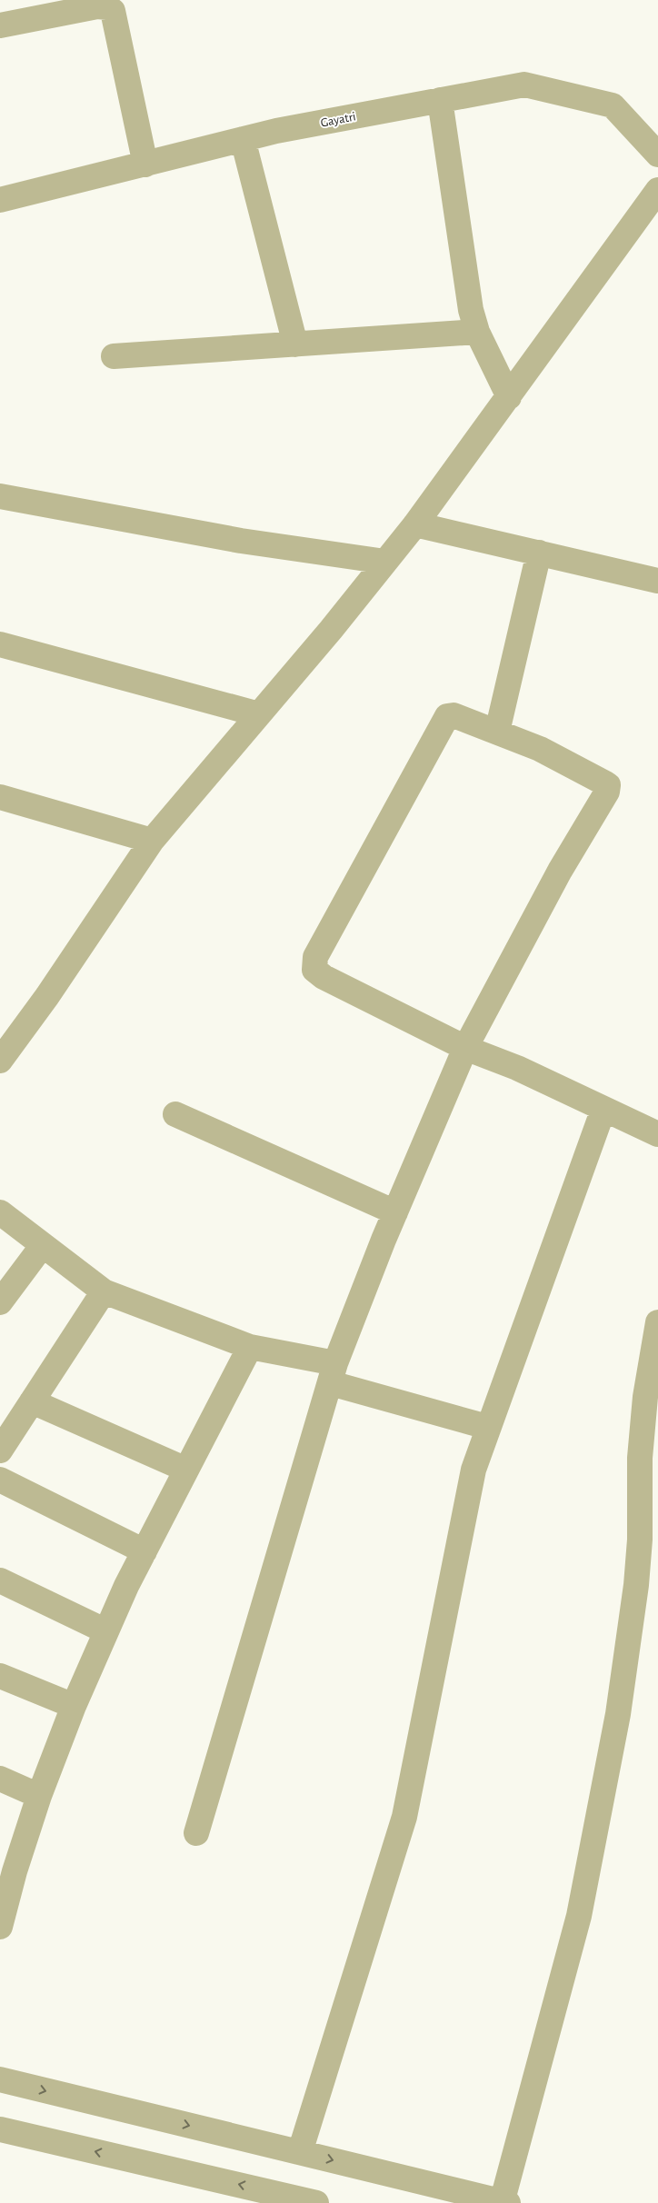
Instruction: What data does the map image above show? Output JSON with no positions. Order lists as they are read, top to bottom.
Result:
{
  "streets": {
    "street": ["Gayatri"]
  }
}
